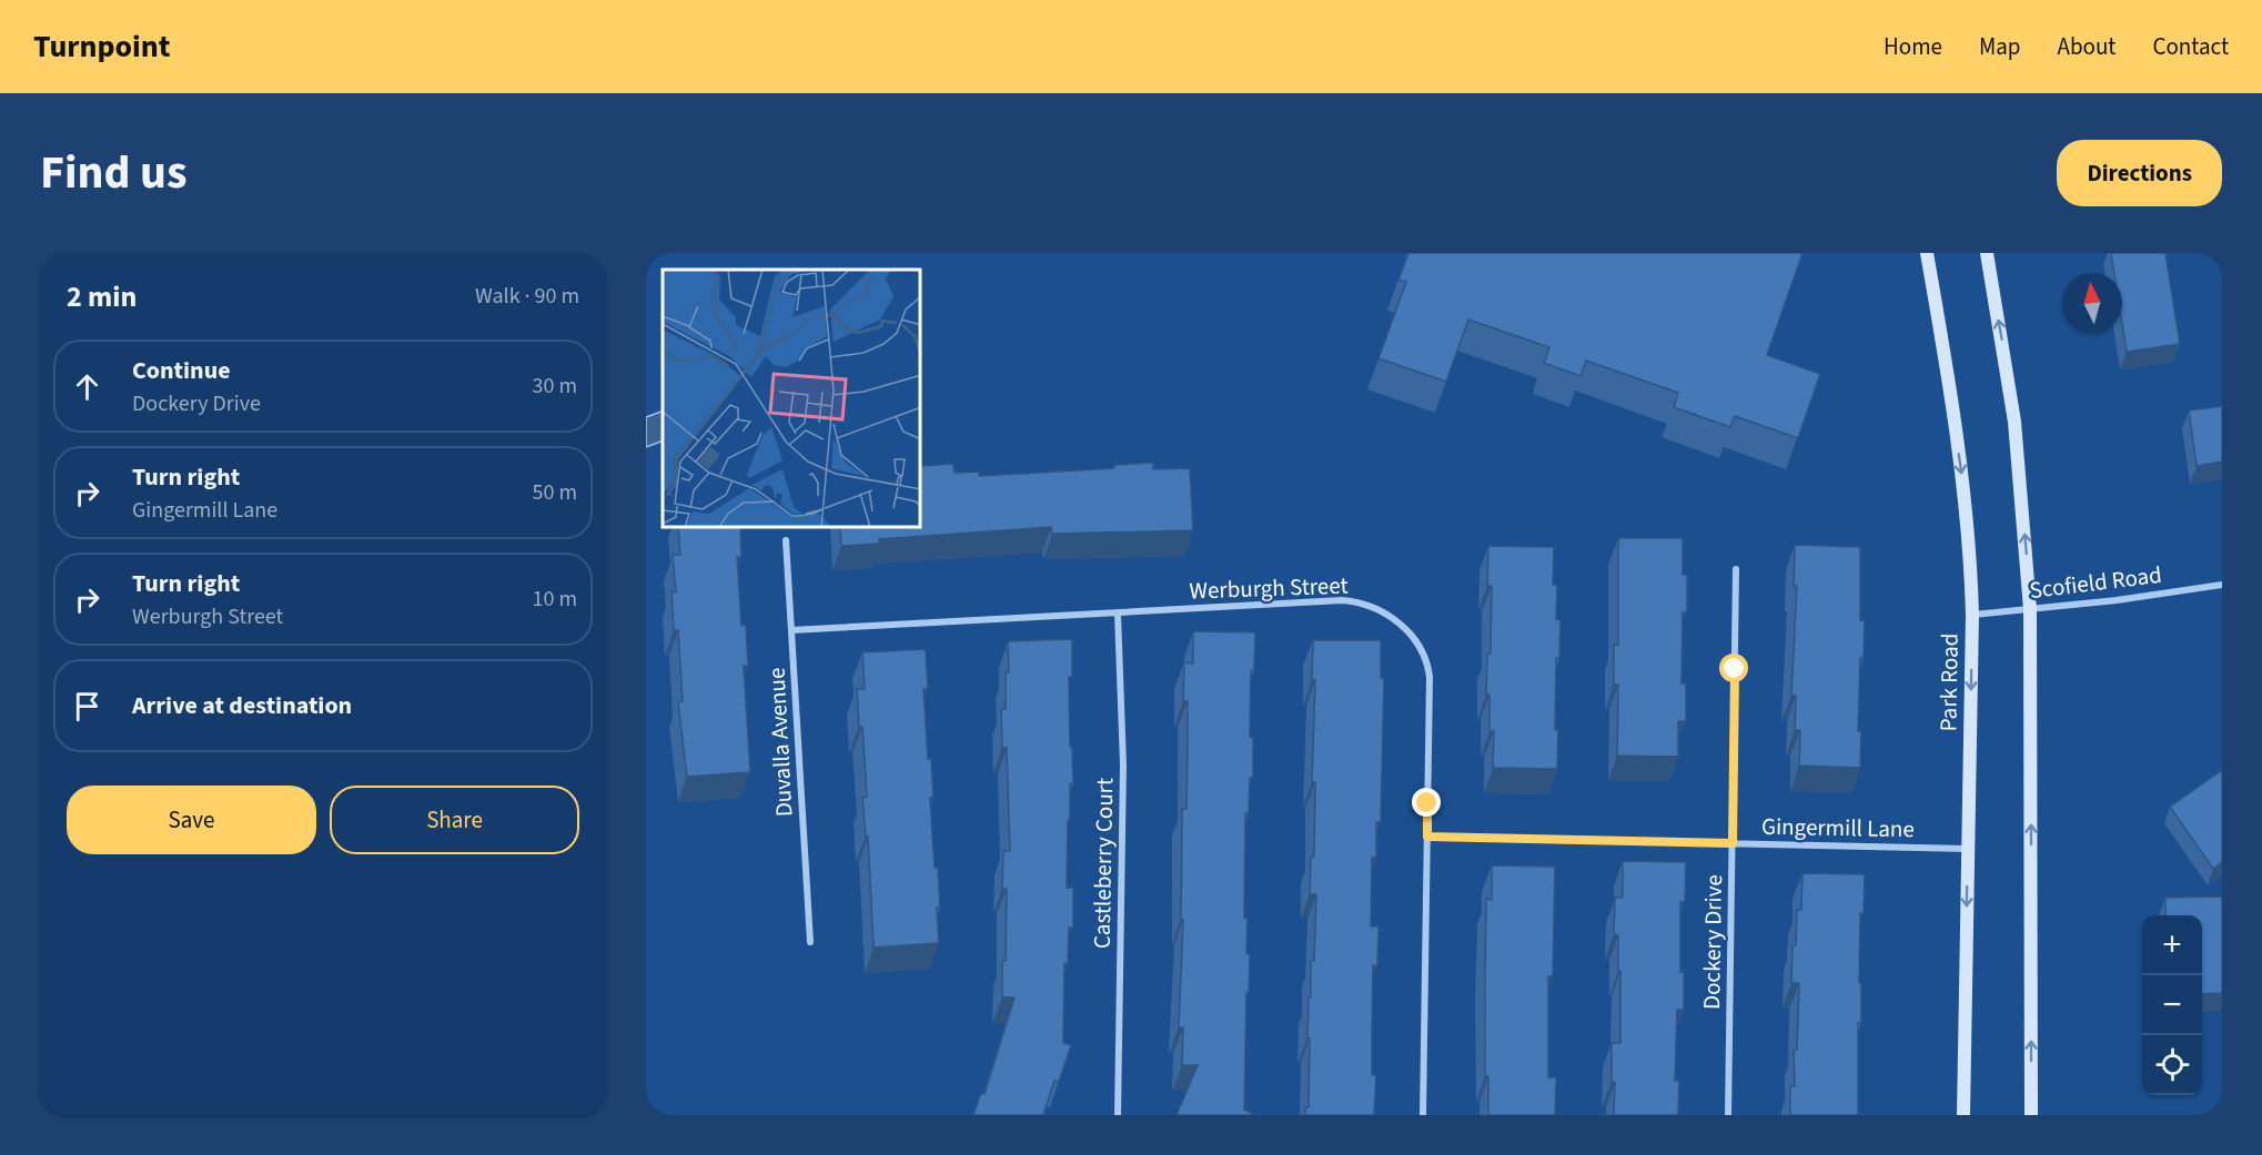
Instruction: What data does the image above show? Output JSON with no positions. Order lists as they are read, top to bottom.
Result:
{
  "streets": {
    "main road": ["Park Road"],
    "street": [
      "Scofield Road",
      "Werburgh Street",
      "Duvalla Avenue",
      "Gingermill Lane",
      "Castleberry Court",
      "Dockery Drive"
    ]
  },
  "crossings": [
    ["Scofield Road", "Park Road"],
    ["Werburgh Street", "Duvalla Avenue"],
    ["Werburgh Street", "Gingermill Lane"],
    ["Werburgh Street", "Castleberry Court"],
    ["Park Road", "Gingermill Lane"],
    ["Gingermill Lane", "Dockery Drive"]
  ],
  "north": "top",
  "page": {
    "header": "Turnpoint",
    "nav": [
      "Home",
      "Map",
      "About",
      "Contact"
    ],
    "title": "Find us",
    "buttons": [
      "Directions",
      ["Save", "Share"]
    ],
    "heading": ["2 min", "Walk · 90 m"],
    "list": [
      ["Continue", "Dockery Drive", "30 m"],
      ["Turn right", "Gingermill Lane", "50 m"],
      ["Turn right", "Werburgh Street", "10 m"],
      "Arrive at destination"
    ],
    "map_buttons": ["+", "−"]
  }
}
